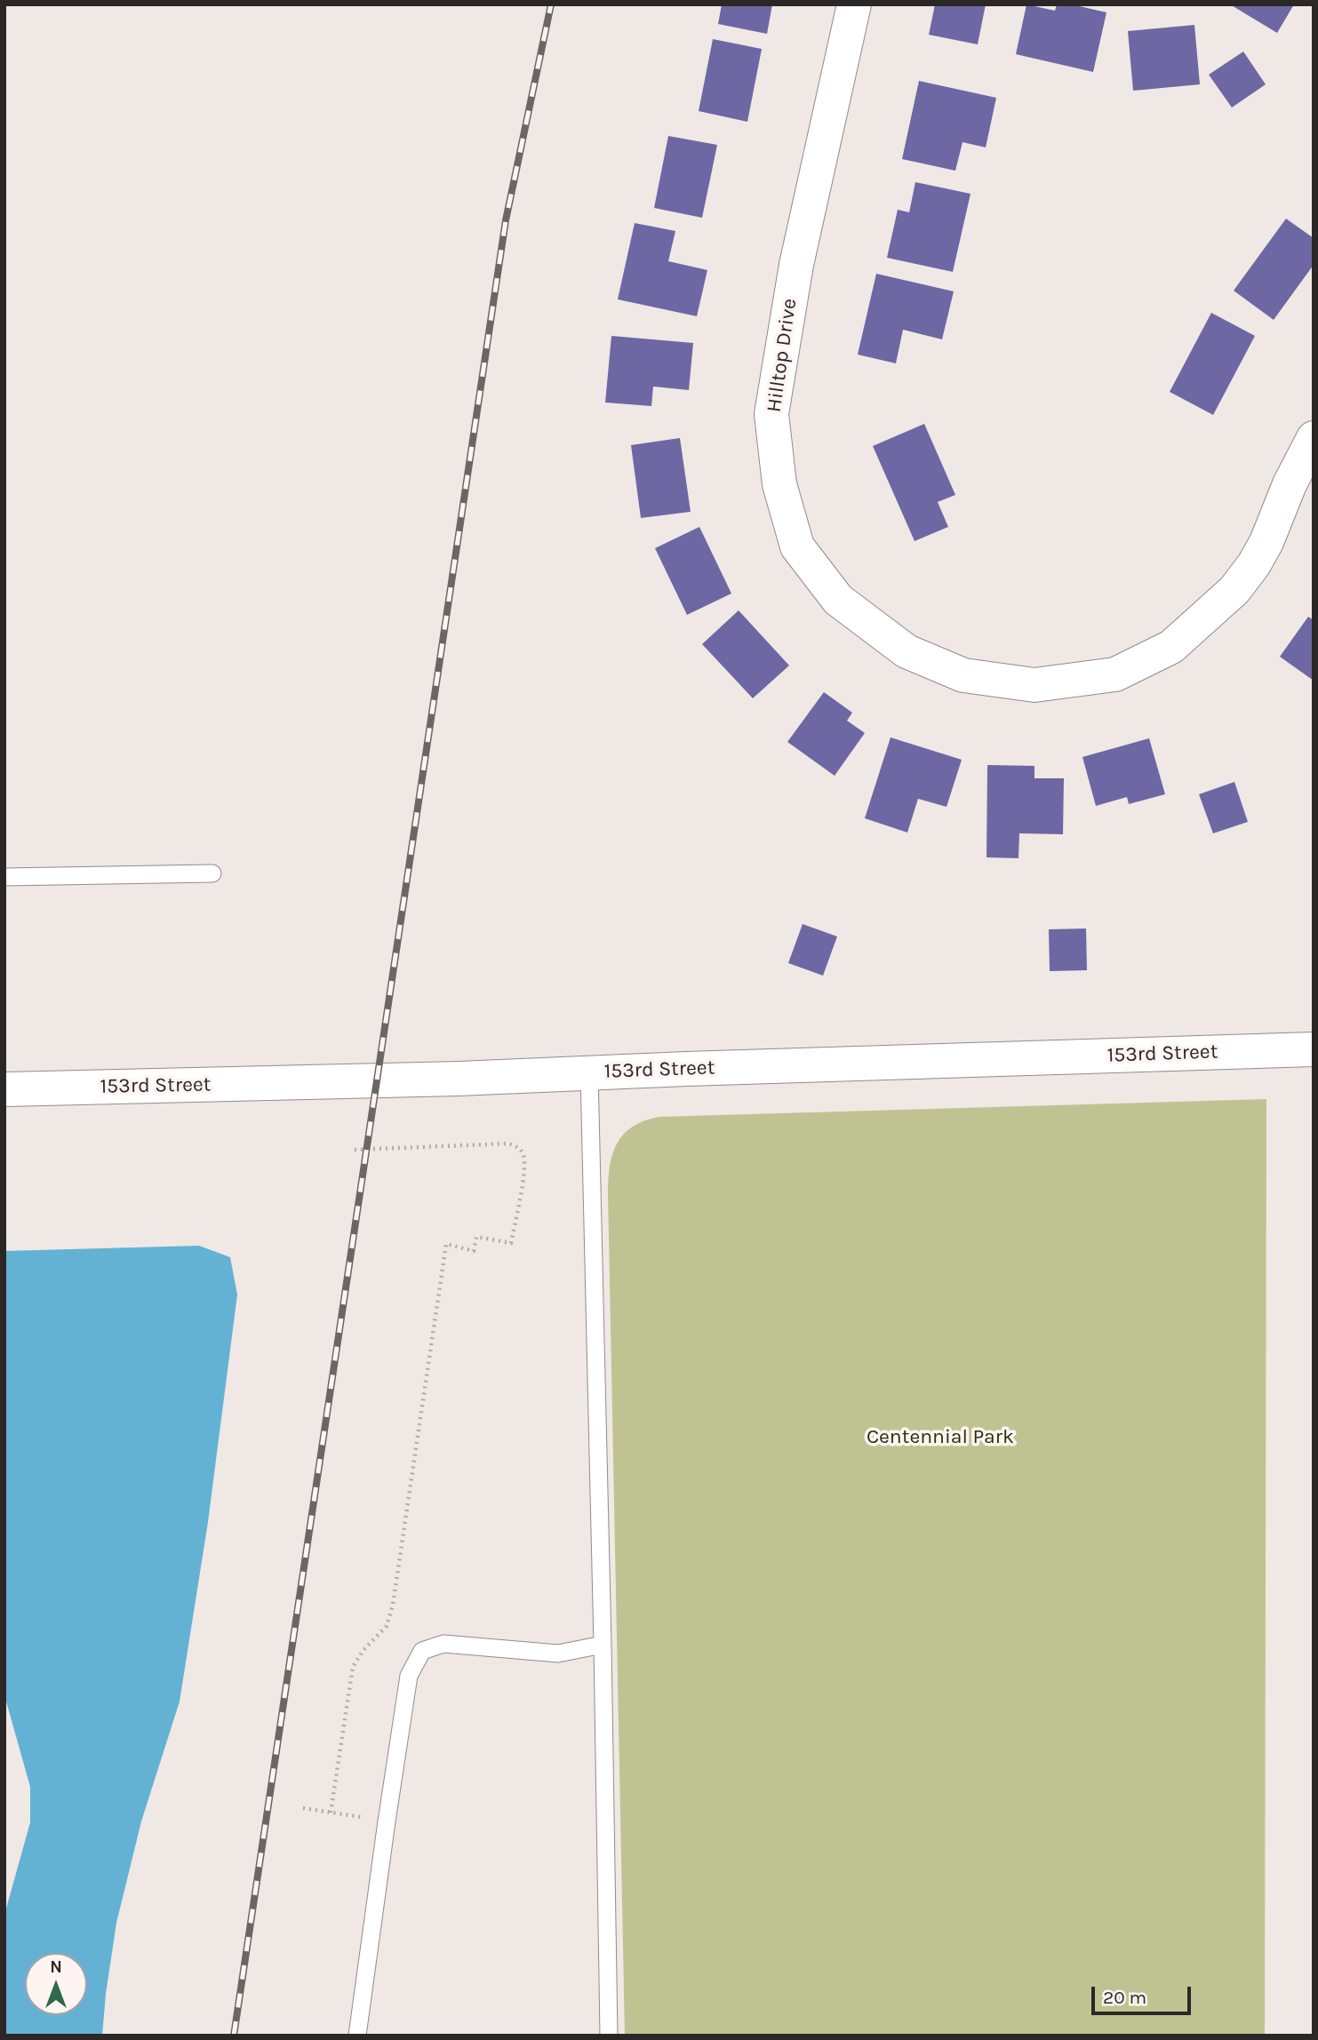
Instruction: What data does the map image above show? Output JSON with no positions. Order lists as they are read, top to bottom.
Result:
{
  "streets": {
    "street": ["Hilltop Drive", "153rd Street"]
  },
  "parks": ["Centennial Park"],
  "scale_bar": "20 m",
  "north": "top"
}
